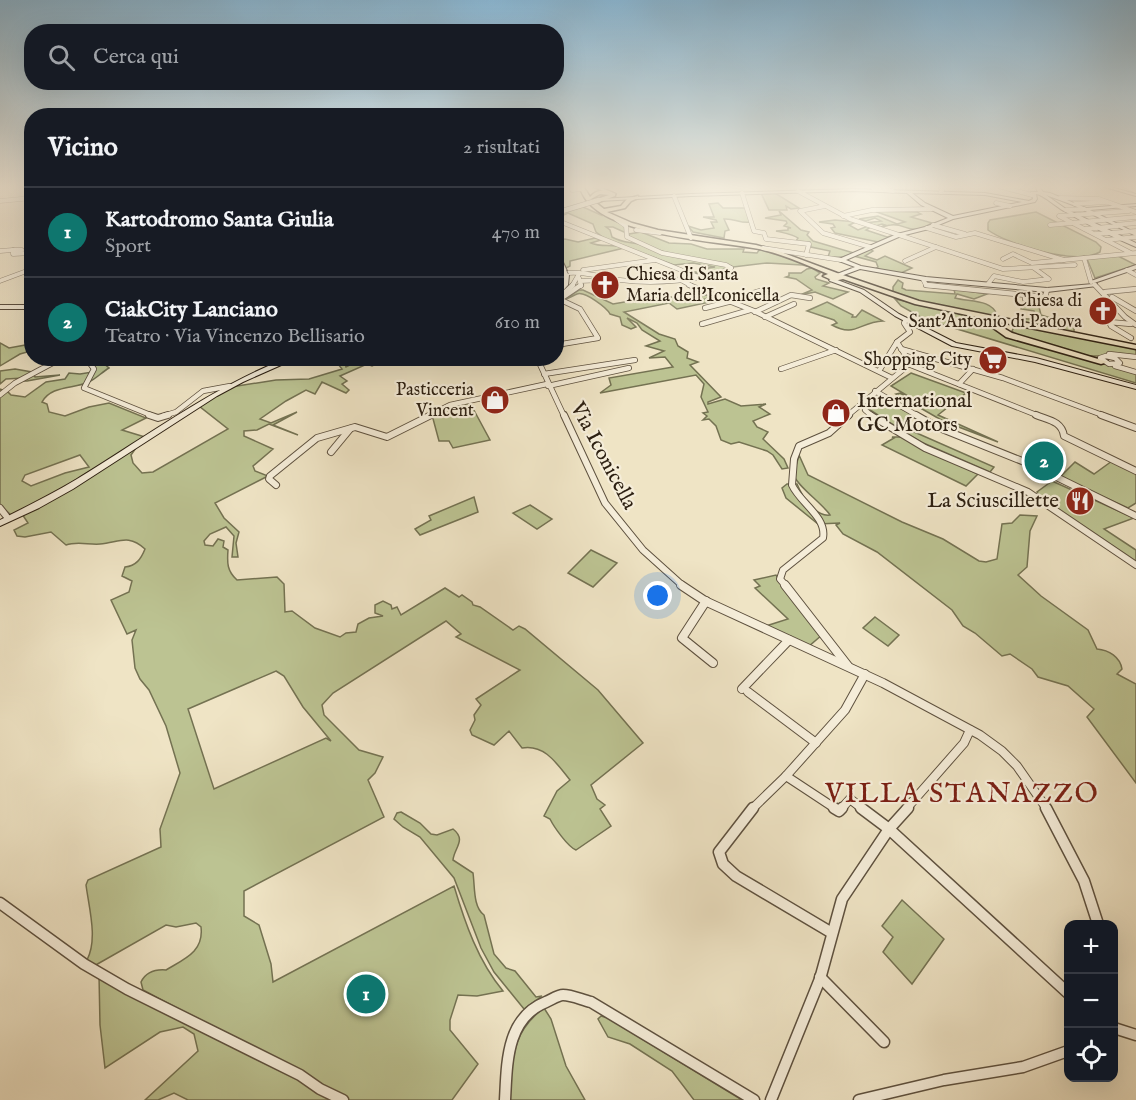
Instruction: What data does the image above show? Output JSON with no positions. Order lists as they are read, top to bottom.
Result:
{
  "streets": {
    "street": ["Via Iconicella"]
  },
  "districts": ["VILLA STANAZZO"],
  "places": {
    "church": ["Chiesa di Santa Maria dell'Iconicella", "Chiesa di Sant'Antonio di Padova"],
    "supermarket": ["Shopping City"],
    "shop": ["Pasticceria Vincent", "International GC Motors"],
    "restaurant": ["La Sciuscillette"]
  },
  "page": {
    "search": "Cerca qui",
    "heading": ["Vicino", "2 risultati"],
    "list": [
      {
        "mark": "1",
        "name": "Kartodromo Santa Giulia",
        "note": "Sport",
        "value": "470 m"
      },
      {
        "mark": "2",
        "name": "CiakCity Lanciano",
        "note": "Teatro · Via Vincenzo Bellisario",
        "value": "610 m"
      }
    ],
    "pins": ["2", "1"],
    "map_buttons": ["+", "−"]
  }
}
